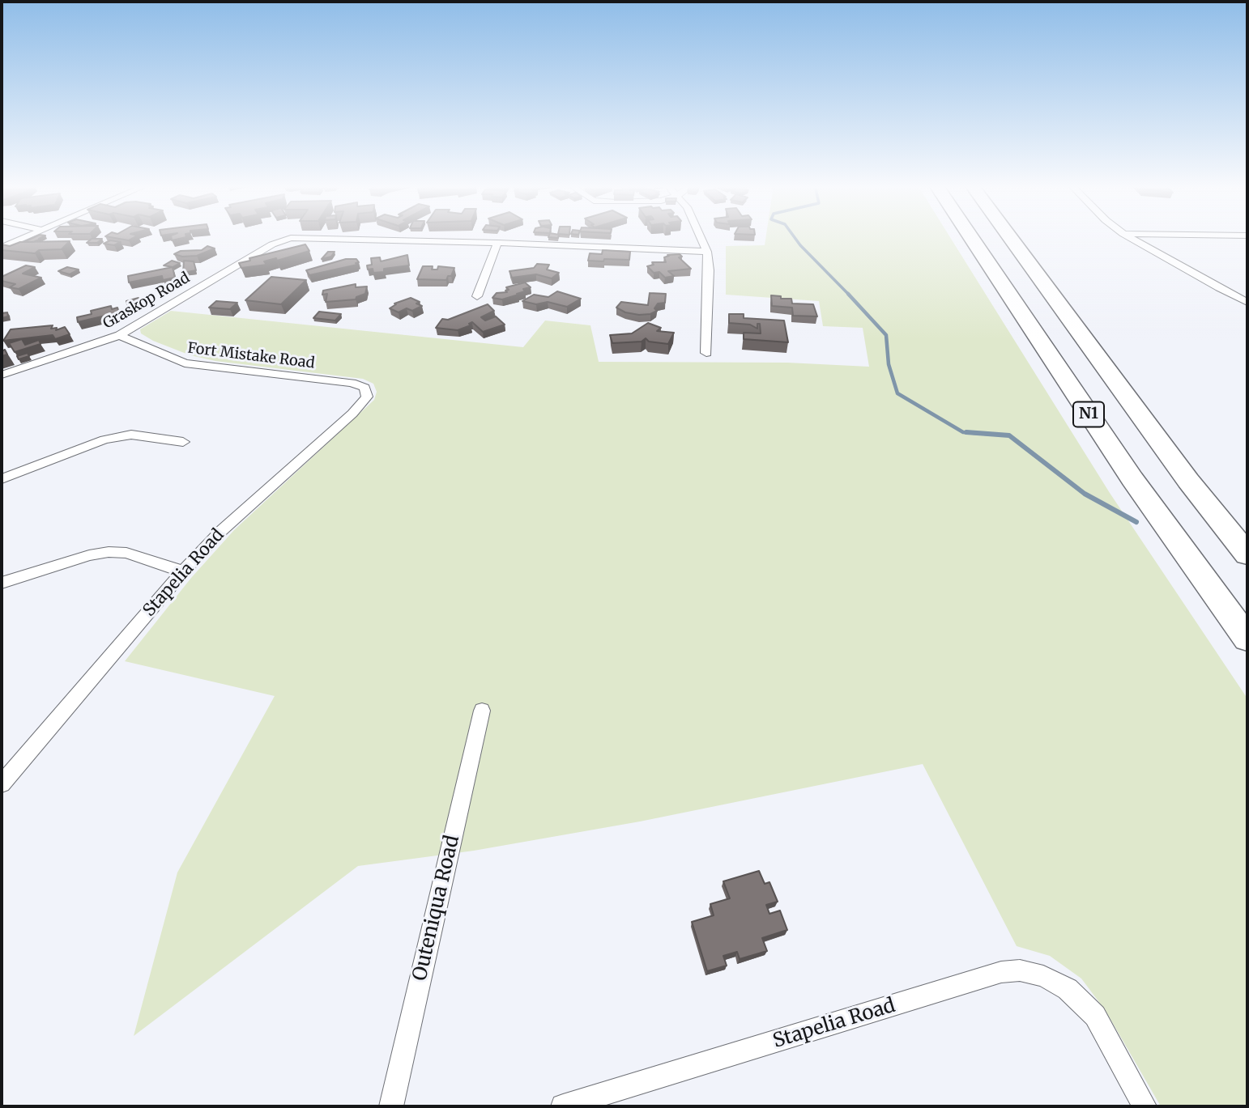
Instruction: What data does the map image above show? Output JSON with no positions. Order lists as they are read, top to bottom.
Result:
{
  "streets": {
    "highway": ["N1"],
    "street": [
      "Graskop Road",
      "Fort Mistake Road",
      "Stapelia Road",
      "Outeniqua Road"
    ]
  },
  "crossings": [
    ["Graskop Road", "Fort Mistake Road"],
    ["Fort Mistake Road", "Stapelia Road"]
  ]
}
